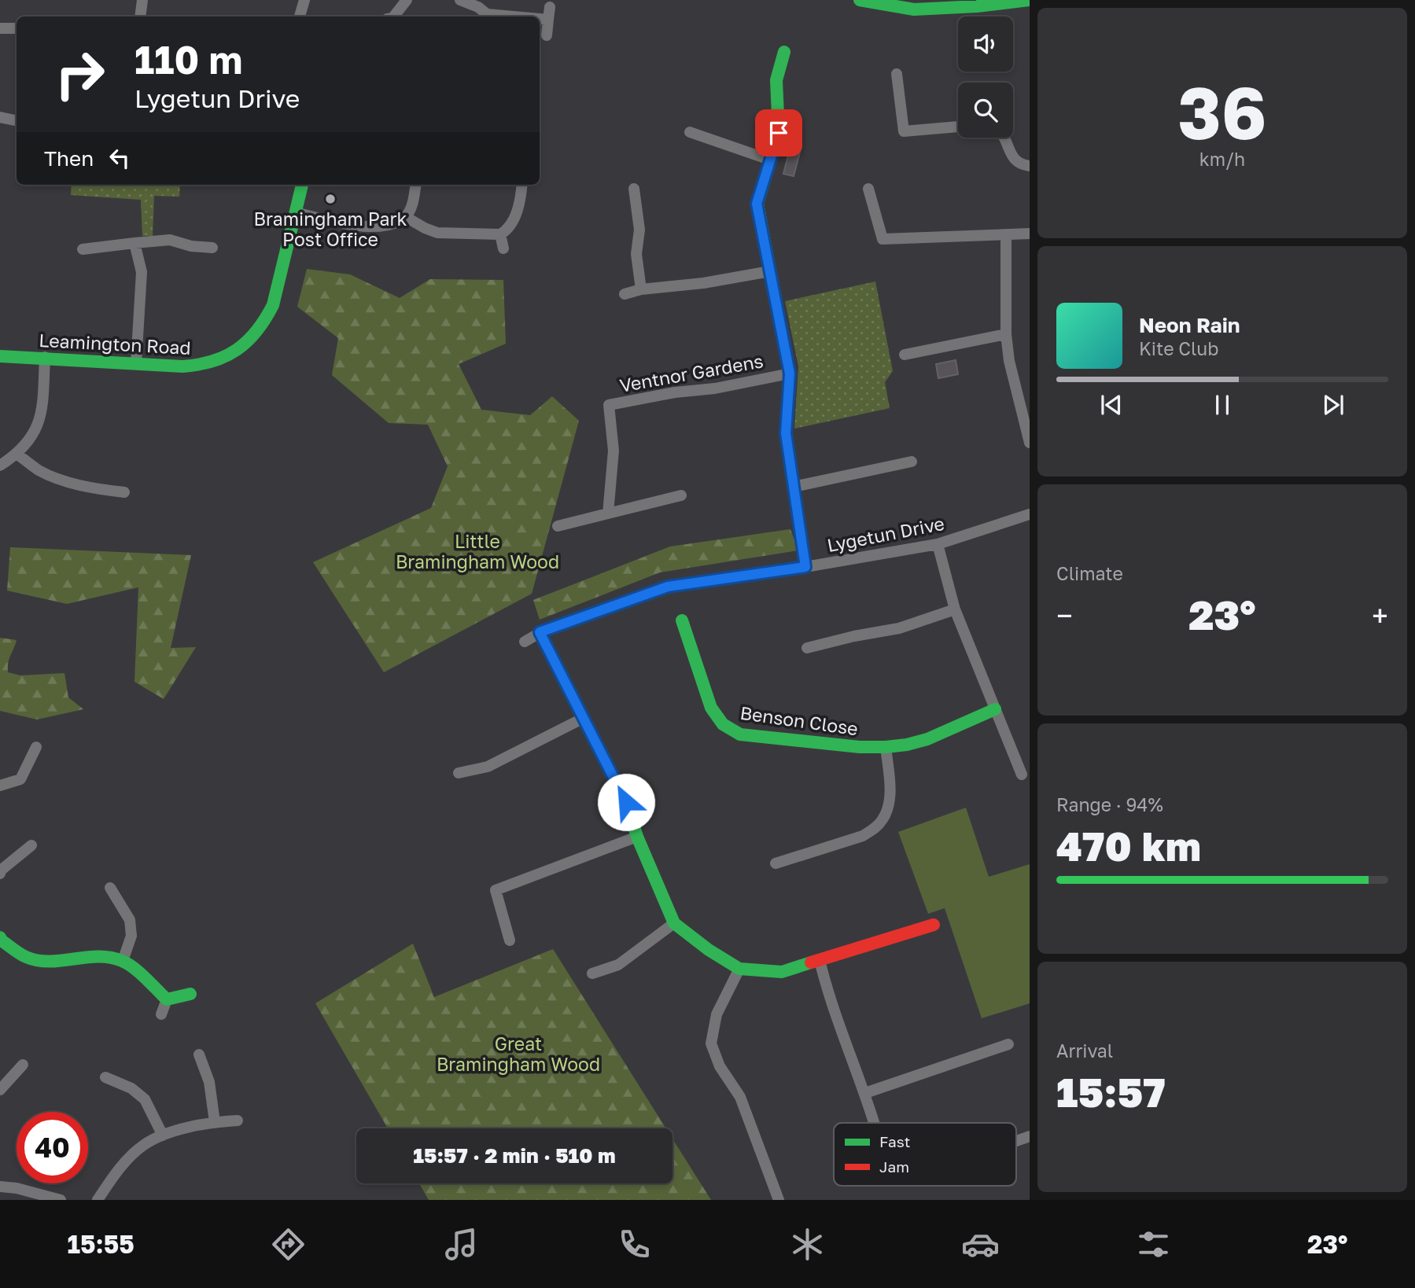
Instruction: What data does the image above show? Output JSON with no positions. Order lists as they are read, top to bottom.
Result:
{
  "streets": {
    "street": [
      "Leamington Road",
      "Ventnor Gardens",
      "Lygetun Drive",
      "Benson Close"
    ]
  },
  "crossings": [
    ["Ventnor Gardens", "Lygetun Drive"]
  ],
  "parks": ["Little Bramingham Wood", "Great Bramingham Wood"],
  "places": ["Bramingham Park Post Office"],
  "legend": ["Fast", "Jam"],
  "page": {
    "tile": [
      ["36", "km/h"],
      "Climate",
      ["Range · 94%", "470 km"],
      ["Arrival", "15:57"]
    ],
    "turn": ["110 m", "Lygetun Drive"],
    "then": "Then",
    "song": ["Neon Rain", "Kite Club"],
    "heat": ["−", "23°", "+"],
    "limit": "40",
    "trip": "15:57 · 2 min · 510 m",
    "tabs": ["15:55", "23°"]
  }
}
